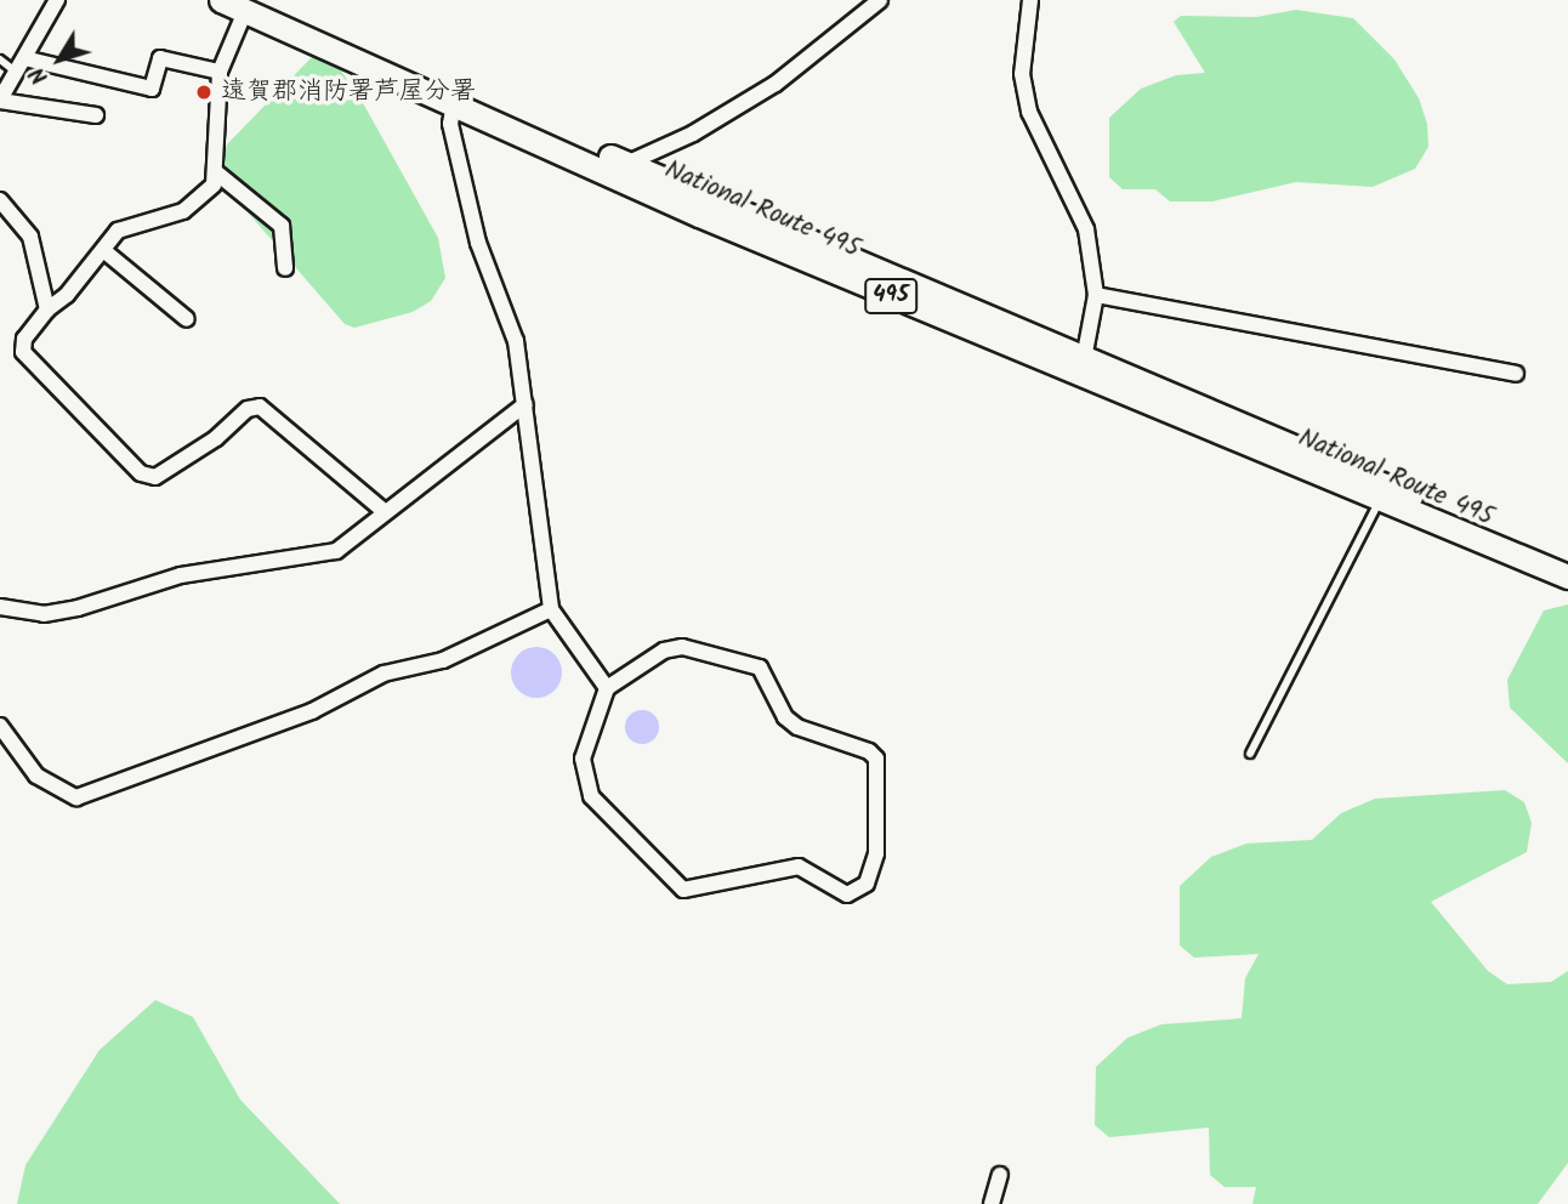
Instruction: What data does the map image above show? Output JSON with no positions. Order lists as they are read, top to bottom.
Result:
{
  "streets": {
    "highway": ["National Route 495", "495"]
  },
  "places": ["遠賀郡消防署芦屋分署"],
  "north": "bottom left"
}
